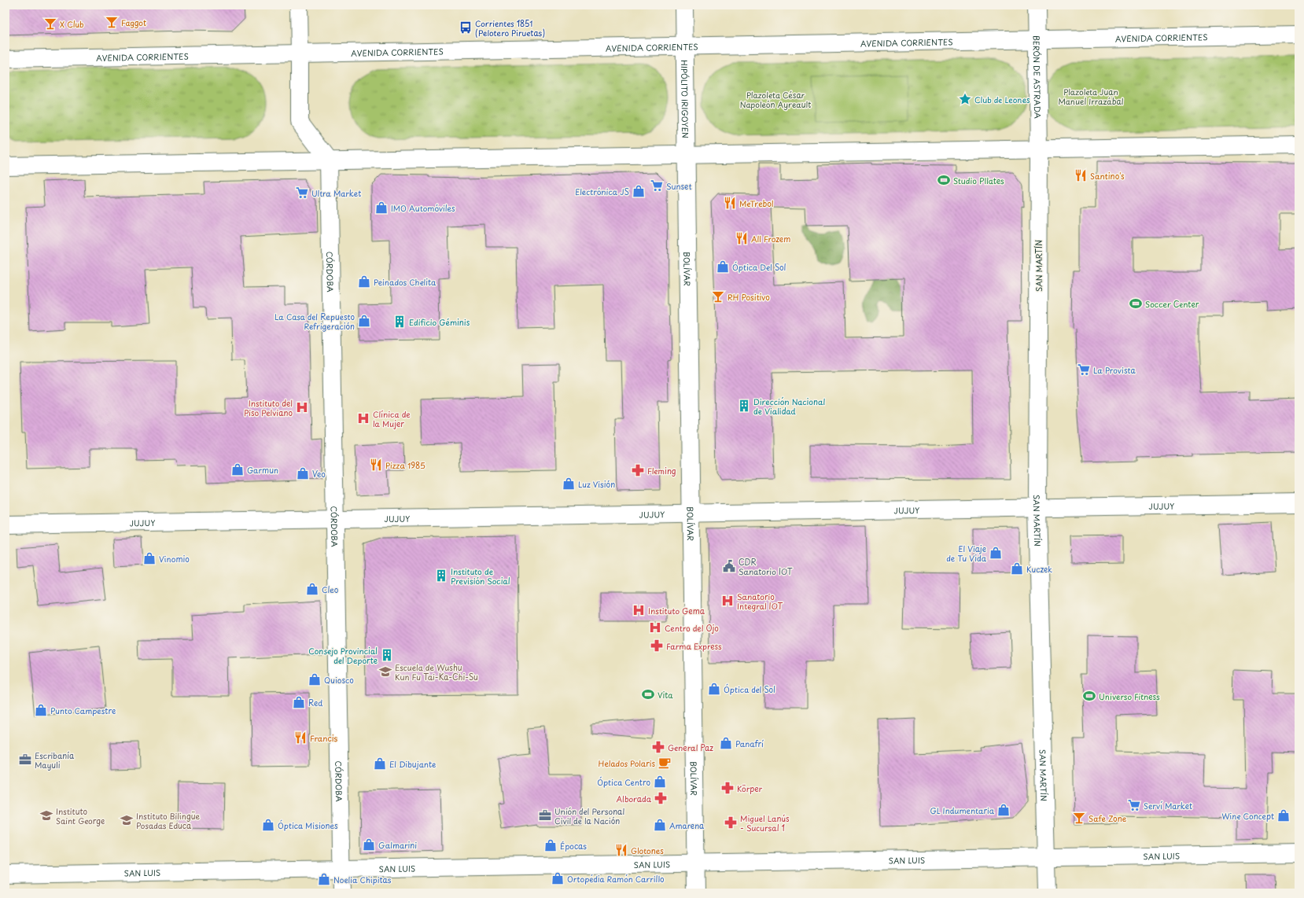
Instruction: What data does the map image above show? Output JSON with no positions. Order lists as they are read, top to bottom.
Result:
{
  "streets": {
    "street": [
      "AVENIDA CORRIENTES",
      "BERÓN DE ASTRADA",
      "HIPÓLITO IRIGOYEN",
      "SAN MARTÍN",
      "BOLÍVAR",
      "CÓRDOBA",
      "JUJUY",
      "SAN LUIS"
    ]
  },
  "crossings": [
    ["AVENIDA CORRIENTES", "BERÓN DE ASTRADA"],
    ["AVENIDA CORRIENTES", "HIPÓLITO IRIGOYEN"],
    ["BERÓN DE ASTRADA", "SAN MARTÍN"],
    ["HIPÓLITO IRIGOYEN", "BOLÍVAR"],
    ["SAN MARTÍN", "JUJUY"],
    ["SAN MARTÍN", "SAN LUIS"],
    ["BOLÍVAR", "JUJUY"],
    ["BOLÍVAR", "SAN LUIS"],
    ["CÓRDOBA", "JUJUY"],
    ["CÓRDOBA", "SAN LUIS"]
  ],
  "parks": ["Plazoleta Juan Manuel Irrazábal", "Plazoleta César Napoleón Ayreault"],
  "places": {
    "bar": [
      "Faggot",
      "X Club",
      "RH Positivo",
      "Safe Zone"
    ],
    "bus stop": ["Corrientes 1851 (Pelotero Piruetas)"],
    "place": ["Club de Leones"],
    "restaurant": [
      "Santino's",
      "MeTrebol",
      "All Frozem",
      "Pizza 1985",
      "Francis",
      "Glotones"
    ],
    "sports": [
      "Studio PIlates",
      "Soccer Center",
      "Vita",
      "Universo Fitness"
    ],
    "supermarket": [
      "Sunset",
      "Ultra Market",
      "La Provista",
      "Serví Market"
    ],
    "shop": [
      "Electrónica JS",
      "IMO Automóviles",
      "Óptica Del Sol",
      "Peinados Chelita",
      "La Casa del Repuesto Refrigeración",
      "Garmun",
      "Veo",
      "Luz Visión",
      "El Viaje de Tu Vida",
      "Vinomio",
      "Kuczek",
      "Cleo",
      "Quiosco",
      "Óptica del Sol",
      "Red",
      "Punto Campestre",
      "Panafrí",
      "El Dibujante",
      "Óptica Centro",
      "GL Indumentaria",
      "Wine Concept",
      "Óptica Misiones",
      "Amarena",
      "Galmarini",
      "Épocas",
      "Ortopédia Ramón Carrillo",
      "Noelia Chipitas"
    ],
    "building": [
      "Edificio Géminis",
      "Dirección Nacional de Vialidad",
      "Instituto de Previsión Social",
      "Consejo Provincial del Deporte"
    ],
    "hospital": [
      "Instituto del Piso Pelviano",
      "Clínica de la Mujer",
      "Sanatorio Integral IOT",
      "Instituto Gema",
      "Centro del Ojo"
    ],
    "pharmacy": [
      "Fleming",
      "Farma Express",
      "General Paz",
      "Körper",
      "Alborada",
      "Miguel Lanús - Sucursal 1"
    ],
    "public building": ["CDR Sanatorio IOT"],
    "school or university": ["Escuela de Wushu Kun Fu Tai-Ka-Chi-Su", "Instituto Saint George", "Instituto Bilingüe Posadas Educa"],
    "office": ["Escribanía Mayuli", "Unión del Personal Civil de la Nación"],
    "cafe": ["Helados Polaris"]
  }
}
